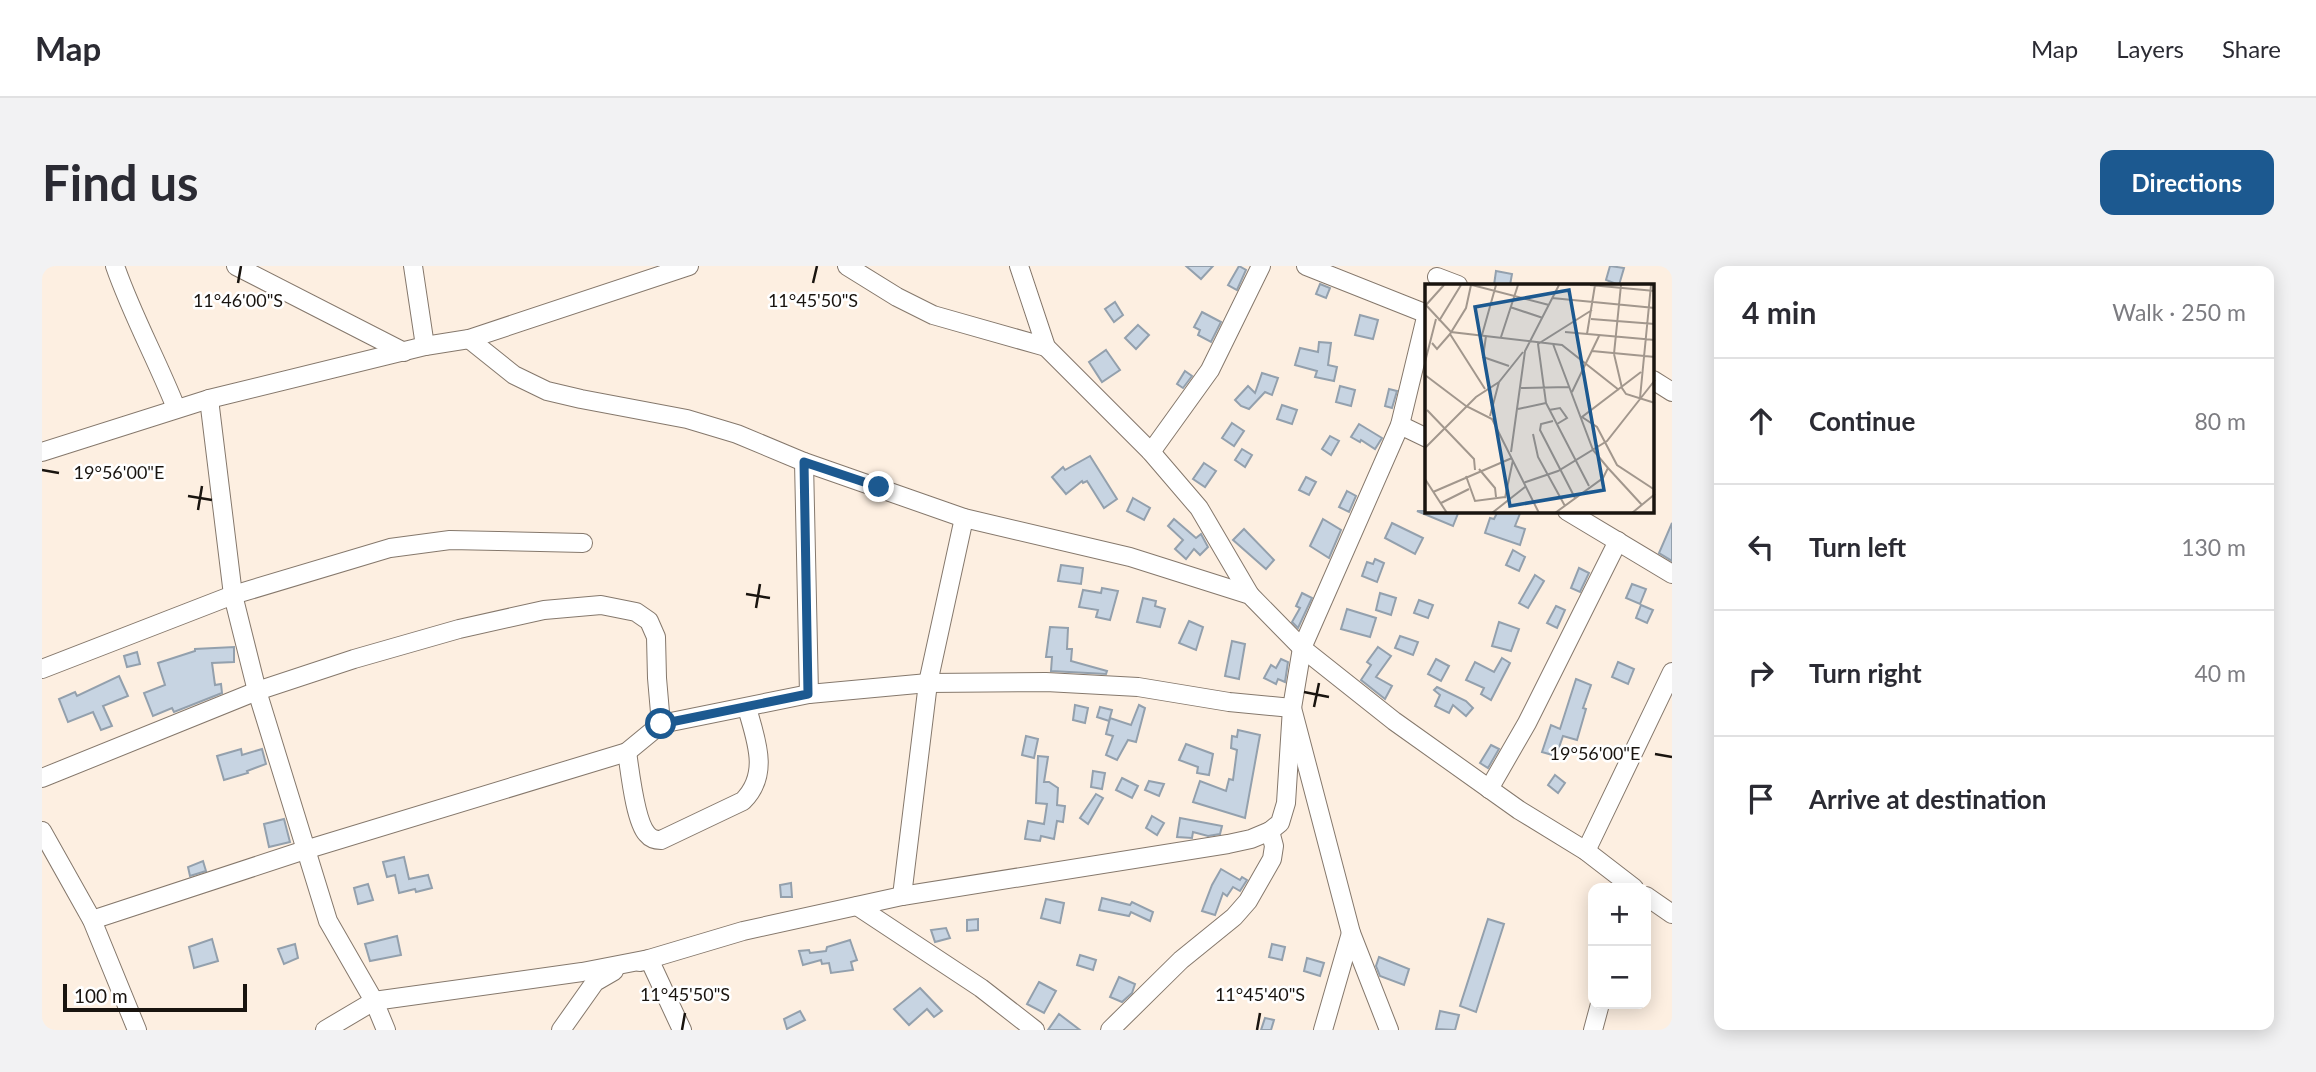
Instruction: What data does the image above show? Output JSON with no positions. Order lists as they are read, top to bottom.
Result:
{
  "scale_bar": "100 m",
  "page": {
    "header": "Map",
    "nav": ["Map", "Layers", "Share"],
    "buttons": "Directions",
    "title": "Find us",
    "heading": ["4 min", "Walk · 250 m"],
    "list": [
      ["Continue", "80 m"],
      ["Turn left", "130 m"],
      ["Turn right", "40 m"],
      "Arrive at destination"
    ],
    "map_buttons": ["+", "−"],
    "scale": "100 m"
  },
  "coordinates": [
    "11°46'00\"S",
    "11°45'50\"S",
    "19°56'00\"E",
    "11°45'40\"S"
  ]
}
